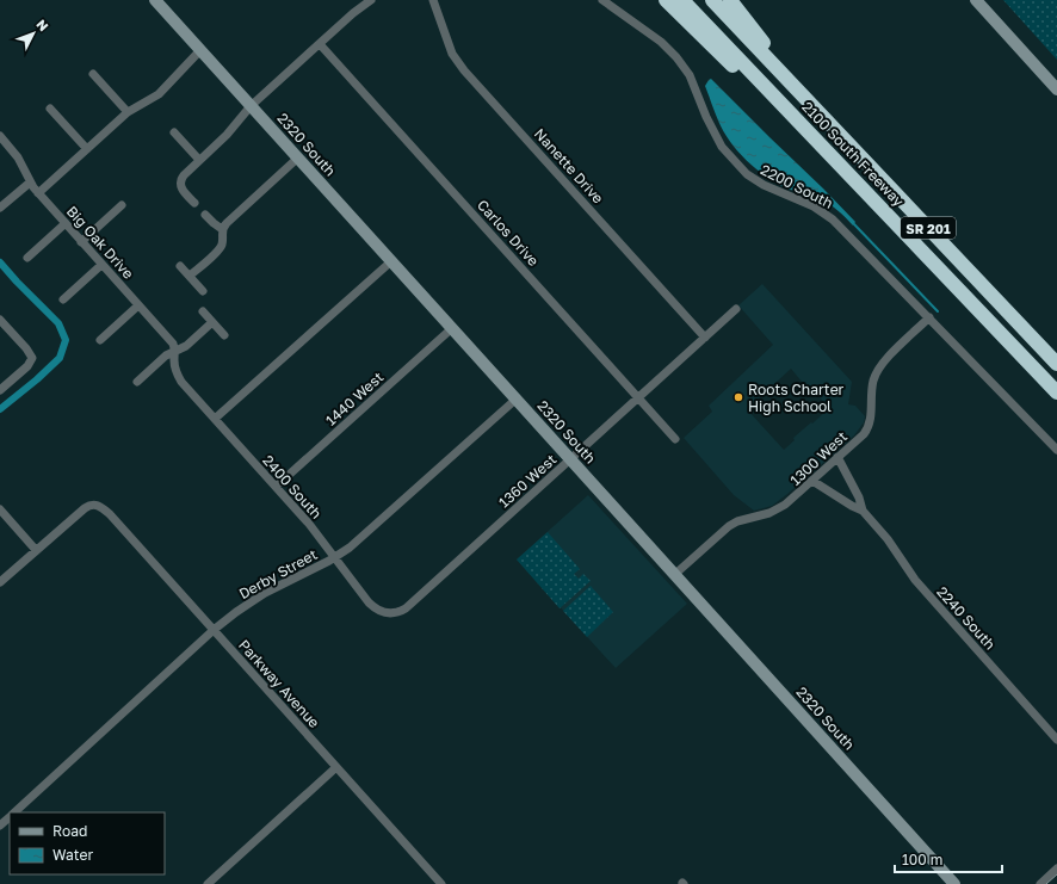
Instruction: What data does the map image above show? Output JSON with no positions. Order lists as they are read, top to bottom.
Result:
{
  "streets": {
    "highway": ["2100 South Freeway", "SR 201"],
    "street": [
      "2320 South",
      "Nanette Drive",
      "2200 South",
      "Carlos Drive",
      "Big Oak Drive",
      "1440 West",
      "1300 West",
      "1360 West",
      "2400 South",
      "Derby Street",
      "2240 South",
      "Parkway Avenue"
    ]
  },
  "crossings": [
    ["2320 South", "1440 West"],
    ["2320 South", "1300 West"],
    ["2320 South", "1360 West"],
    ["2320 South", "Derby Street"],
    ["Nanette Drive", "1360 West"],
    ["2200 South", "1300 West"],
    ["Carlos Drive", "1360 West"],
    ["Big Oak Drive", "2400 South"],
    ["1440 West", "2400 South"],
    ["1300 West", "2240 South"],
    ["1360 West", "2400 South"],
    ["2400 South", "Derby Street"],
    ["Derby Street", "Parkway Avenue"]
  ],
  "places": ["Roots Charter High School"],
  "legend": ["Road", "Water"],
  "scale_bar": "100 m",
  "north": "top right"
}
